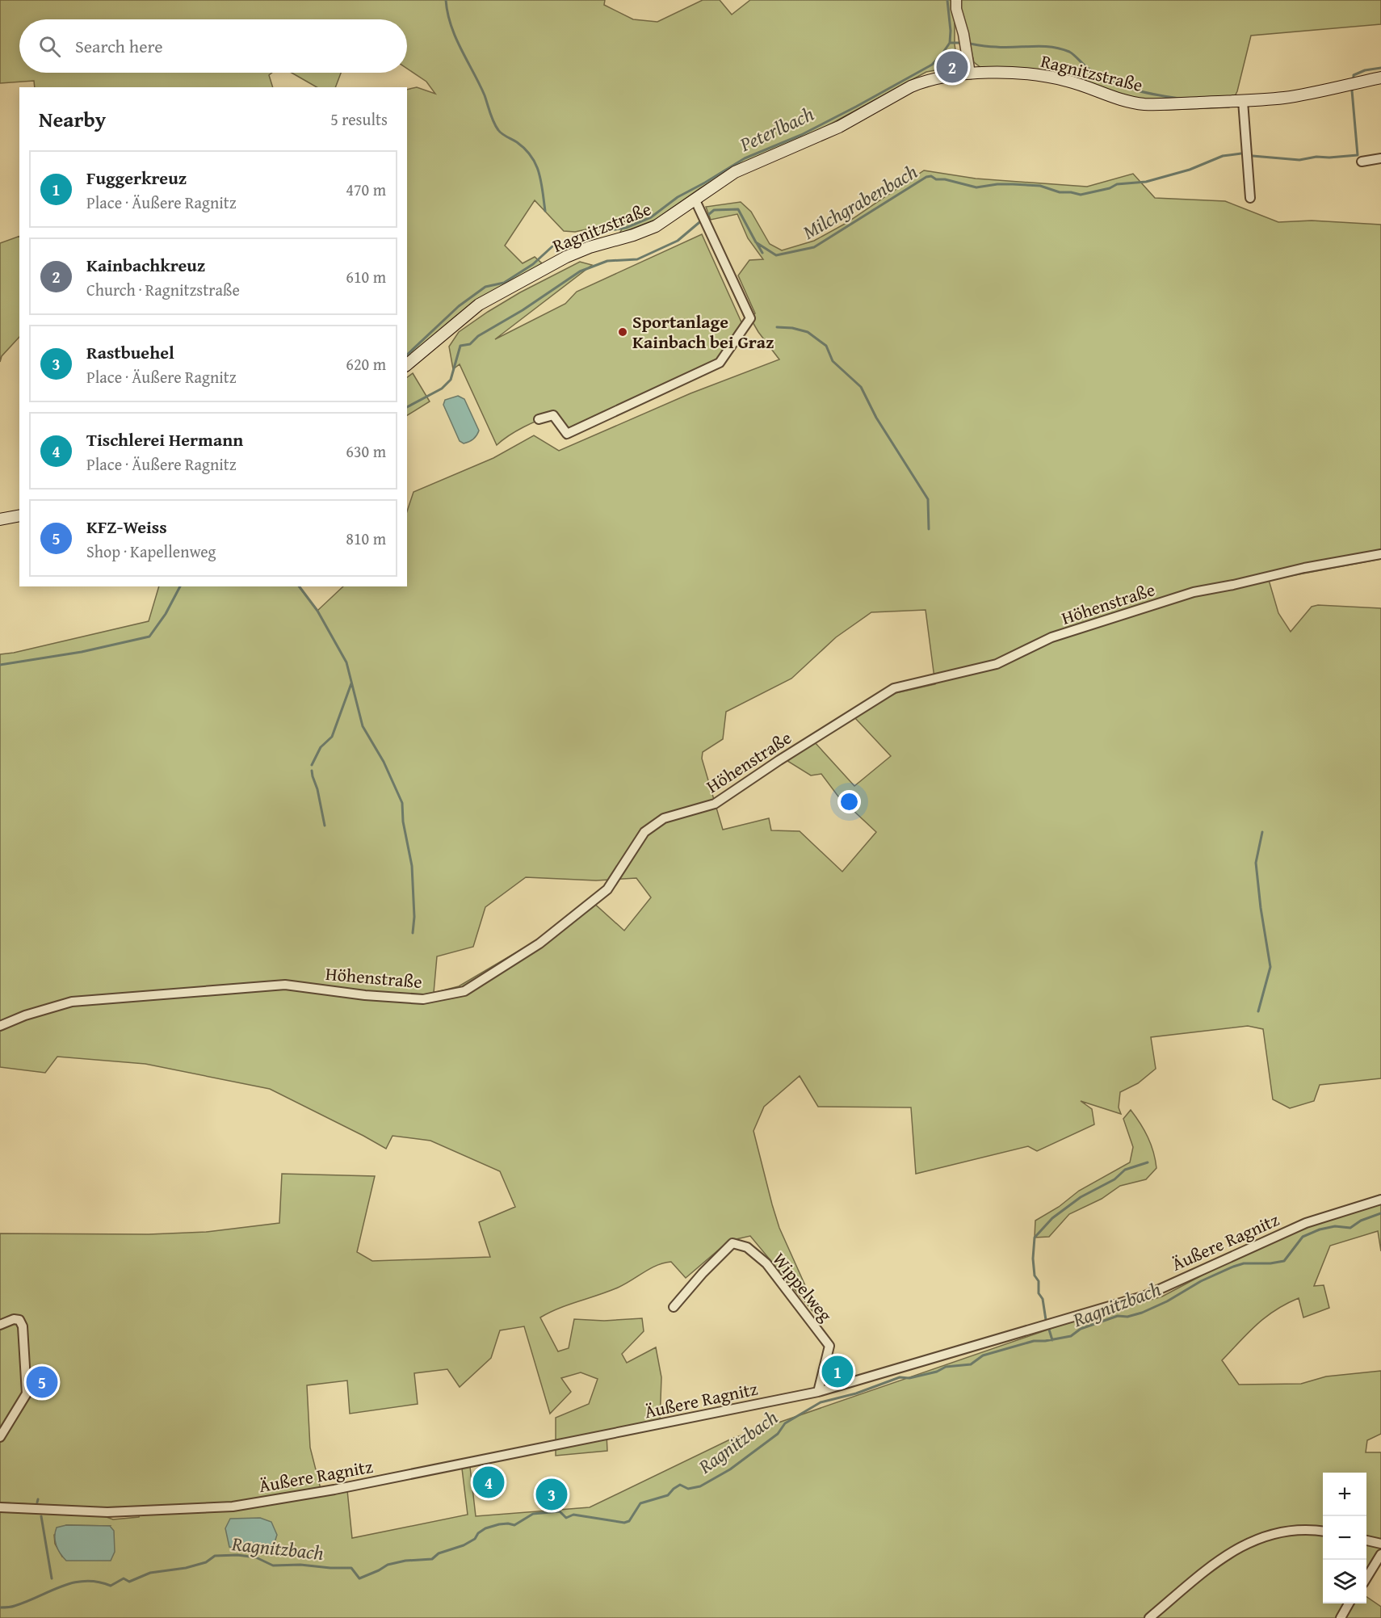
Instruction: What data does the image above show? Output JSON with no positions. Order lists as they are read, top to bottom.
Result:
{
  "streets": {
    "main road": ["Ragnitzstraße"],
    "street": ["Höhenstraße", "Äußere Ragnitz", "Wippelweg"]
  },
  "crossings": [
    ["Äußere Ragnitz", "Wippelweg"]
  ],
  "water": ["Peterlbach", "Milchgrabenbach", "Ragnitzbach"],
  "places": ["Sportanlage Kainbach bei Graz"],
  "page": {
    "search": "Search here",
    "pins": [
      "2",
      "1",
      "5",
      "4",
      "3"
    ],
    "heading": ["Nearby", "5 results"],
    "list": [
      {
        "mark": "1",
        "name": "Fuggerkreuz",
        "note": "Place · Äußere Ragnitz",
        "value": "470 m"
      },
      {
        "mark": "2",
        "name": "Kainbachkreuz",
        "note": "Church · Ragnitzstraße",
        "value": "610 m"
      },
      {
        "mark": "3",
        "name": "Rastbuehel",
        "note": "Place · Äußere Ragnitz",
        "value": "620 m"
      },
      {
        "mark": "4",
        "name": "Tischlerei Hermann",
        "note": "Place · Äußere Ragnitz",
        "value": "630 m"
      },
      {
        "mark": "5",
        "name": "KFZ-Weiss",
        "note": "Shop · Kapellenweg",
        "value": "810 m"
      }
    ],
    "map_buttons": ["+", "−"]
  }
}
